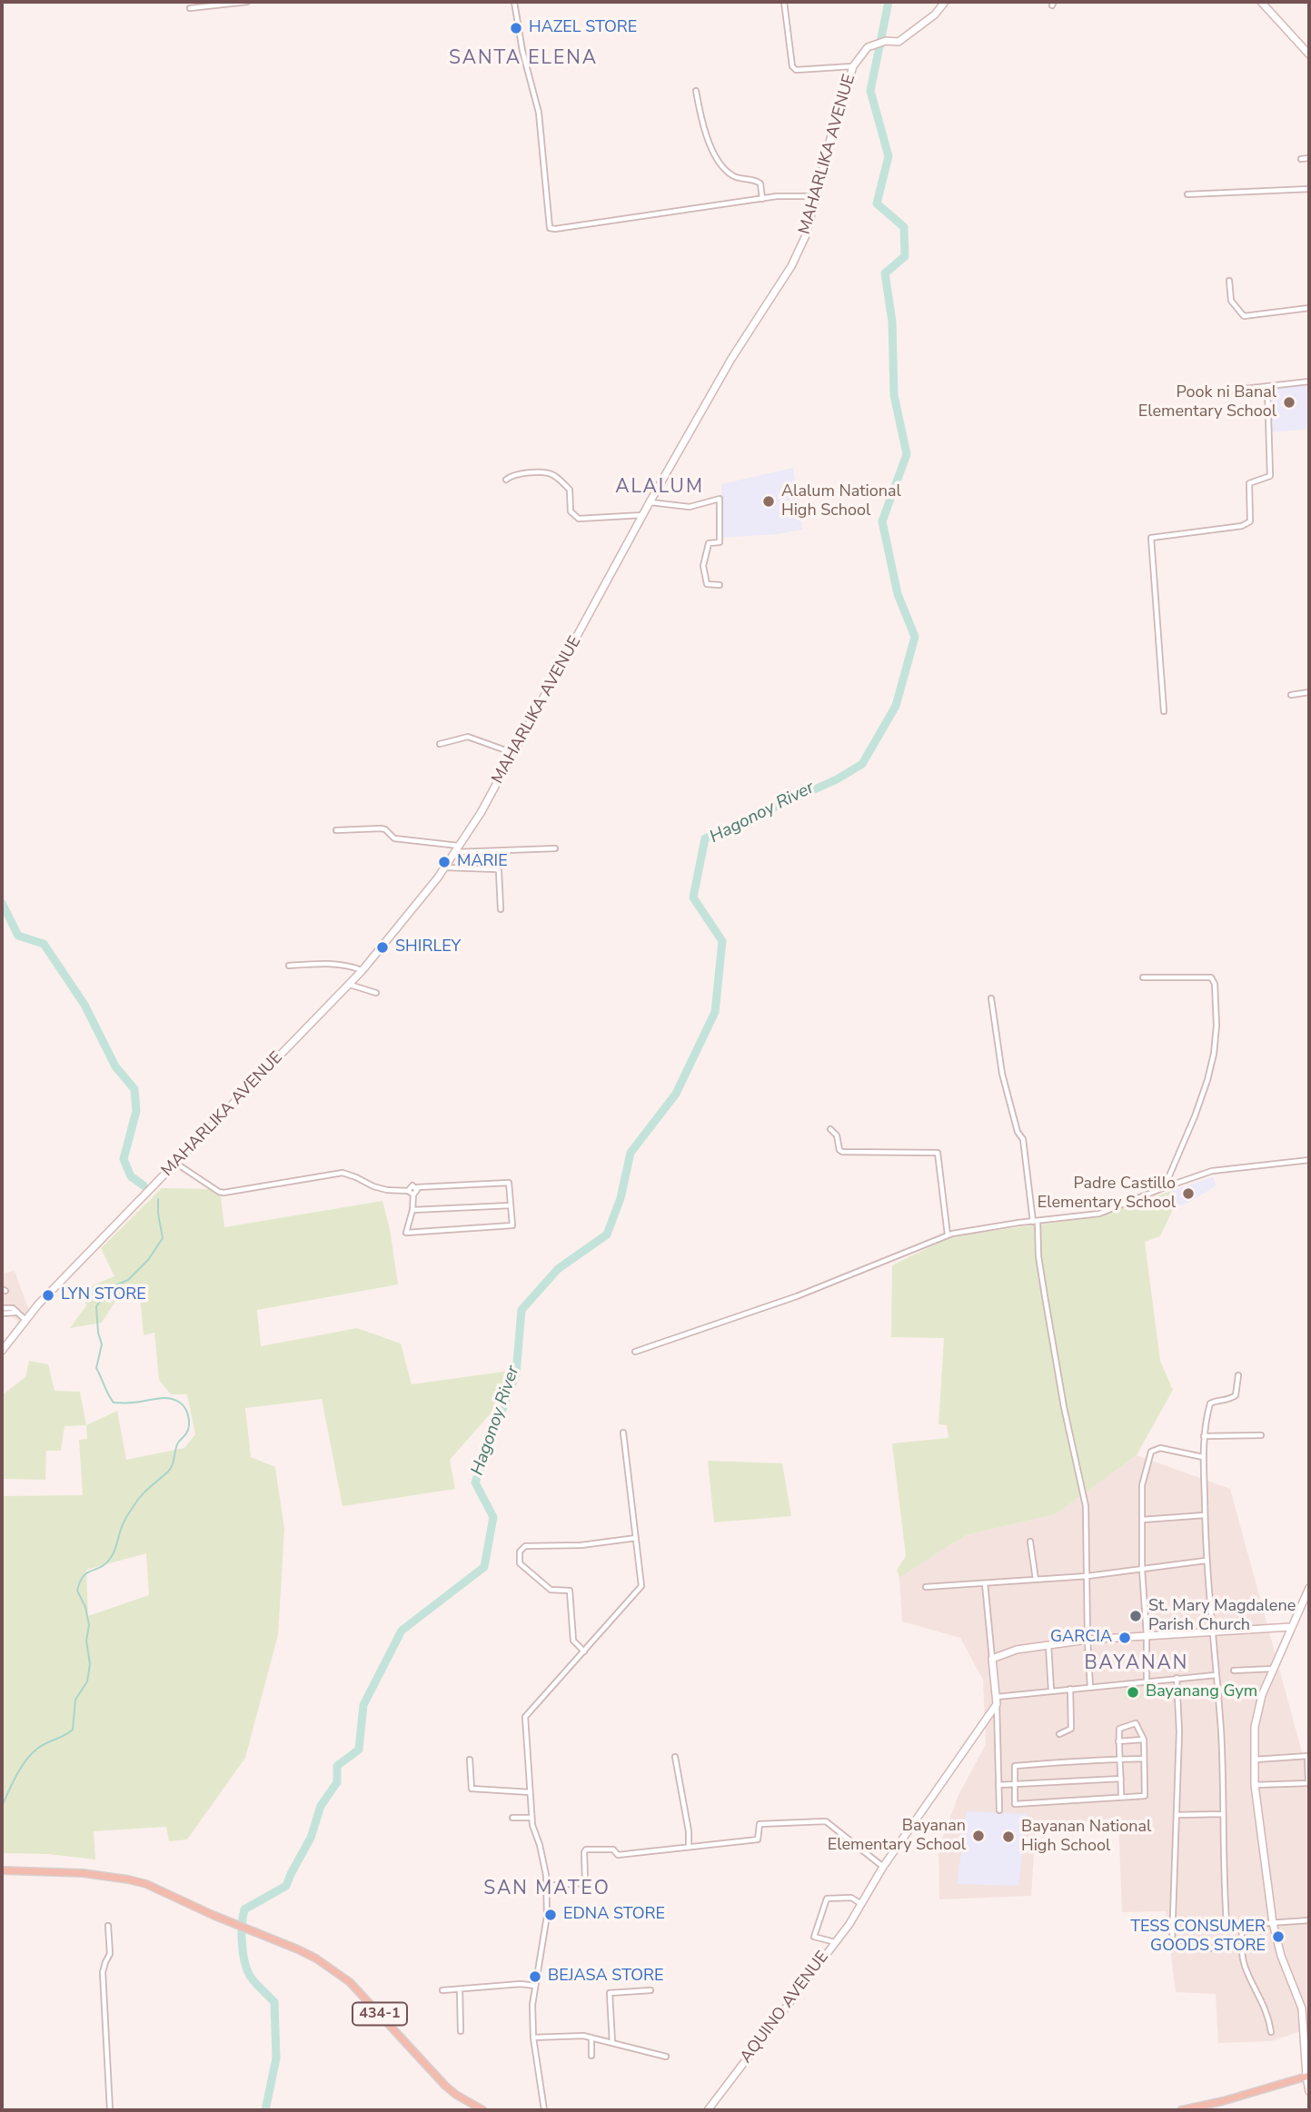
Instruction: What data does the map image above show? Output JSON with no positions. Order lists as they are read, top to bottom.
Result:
{
  "streets": {
    "main road": ["MAHARLIKA AVENUE", "AQUINO AVENUE", "434-1"]
  },
  "districts": [
    "SANTA ELENA",
    "ALALUM",
    "BAYANAN",
    "SAN MATEO"
  ],
  "water": ["Hagonoy River"],
  "places": [
    "HAZEL STORE",
    "Pook ni Banal Elementary School",
    "Alalum National High School",
    "MARIE",
    "SHIRLEY",
    "Padre Castillo Elementary School",
    "LYN STORE",
    "St. Mary Magdalene Parish Church",
    "GARCIA",
    "Bayanang Gym",
    "Bayanan Elementary School",
    "Bayanan National High School",
    "EDNA STORE",
    "TESS CONSUMER GOODS STORE",
    "BEJASA STORE"
  ]
}
